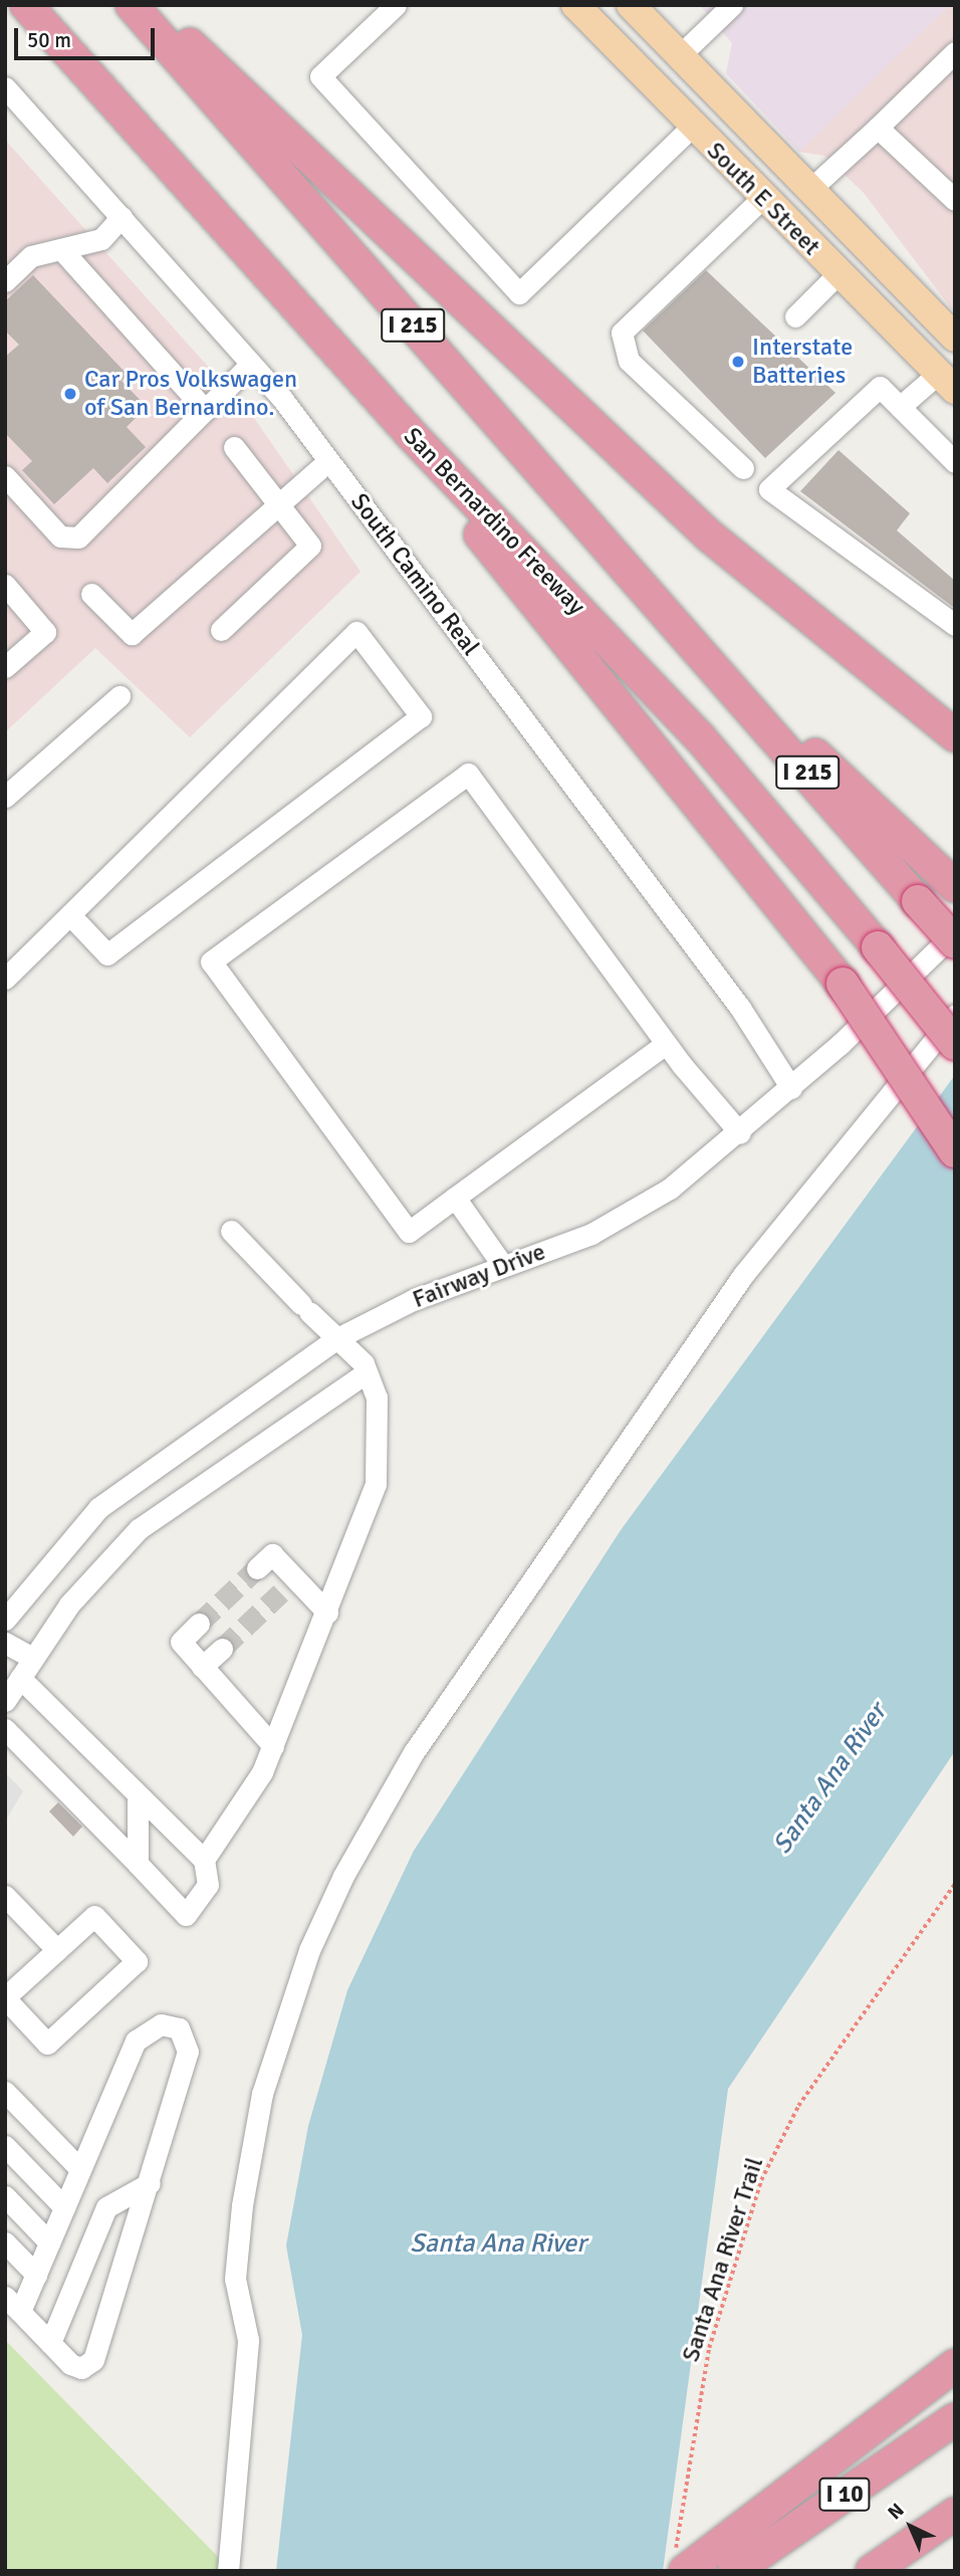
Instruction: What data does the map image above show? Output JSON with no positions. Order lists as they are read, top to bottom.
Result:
{
  "streets": {
    "highway": ["I 215", "San Bernardino Freeway", "I 10"],
    "main road": ["South E Street"],
    "street": ["South Camino Real", "Fairway Drive"],
    "path": ["Santa Ana River Trail"]
  },
  "crossings": [
    ["South Camino Real", "Fairway Drive"]
  ],
  "water": ["Santa Ana River"],
  "places": ["Interstate Batteries", "Car Pros Volkswagen of San Bernardino."],
  "scale_bar": "50 m",
  "north": "top left"
}
